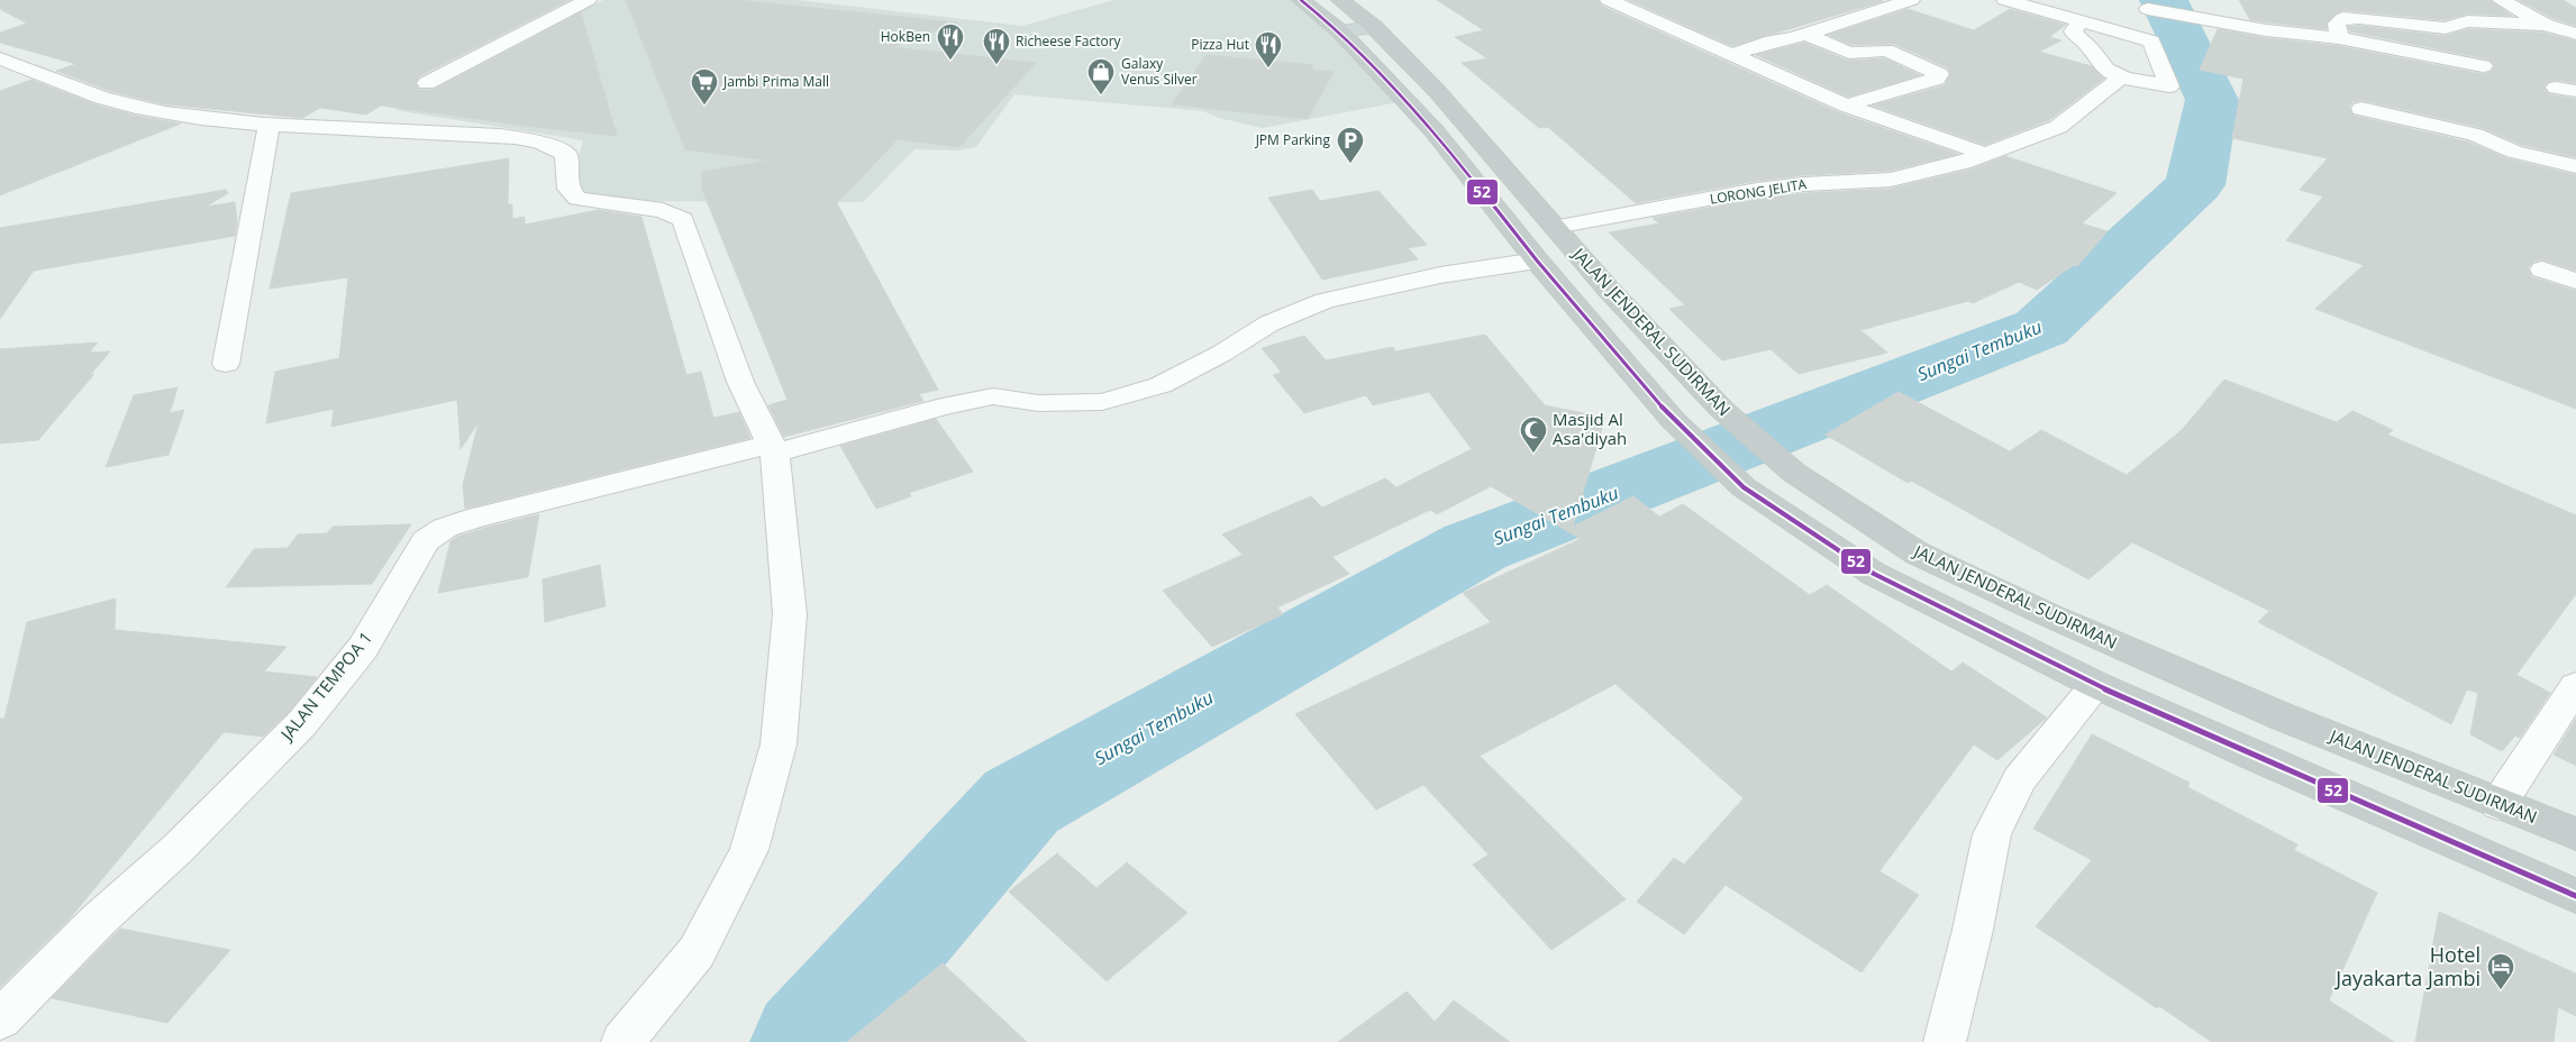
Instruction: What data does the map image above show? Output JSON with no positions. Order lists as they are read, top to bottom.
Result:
{
  "streets": {
    "highway": ["JALAN JENDERAL SUDIRMAN"],
    "street": ["LORONG JELITA", "JALAN TEMPOA 1"]
  },
  "crossings": [
    ["LORONG JELITA", "JALAN JENDERAL SUDIRMAN"],
    ["JALAN JENDERAL SUDIRMAN", "JALAN TEMPOA 1"]
  ],
  "water": ["Sungai Tembuku"],
  "places": {
    "restaurant": ["HokBen", "Richeese Factory", "Pizza Hut"],
    "shop": ["Galaxy Venus Silver"],
    "supermarket": ["Jambi Prima Mall"],
    "parking": ["JPM Parking"],
    "mosque": ["Masjid Al Asa'diyah"],
    "hotel": ["Hotel Jayakarta Jambi"]
  },
  "lines": ["transit line 52"]
}
